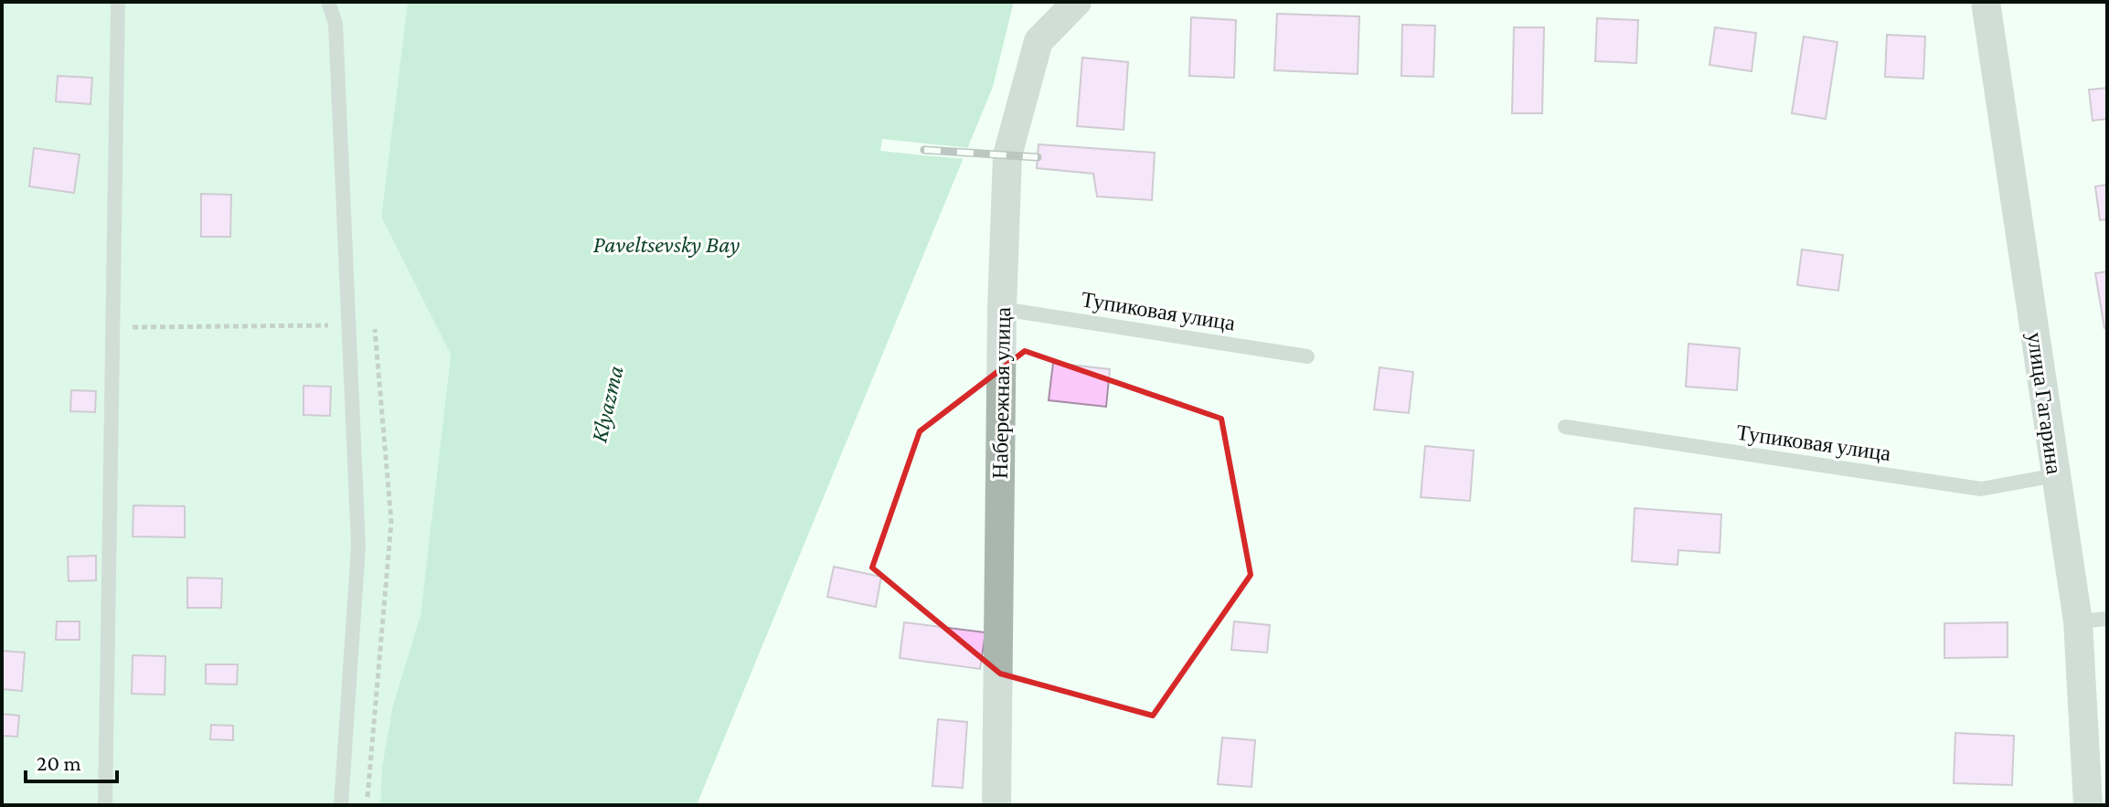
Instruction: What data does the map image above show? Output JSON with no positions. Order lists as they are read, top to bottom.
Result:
{
  "streets": {
    "street": ["Набережная улица", "улица Гагарина"],
    "lane": ["Тупиковая улица"]
  },
  "crossings": [
    ["Тупиковая улица", "Набережная улица"],
    ["Тупиковая улица", "улица Гагарина"]
  ],
  "water": ["Paveltsevsky Bay", "Klyazma"],
  "scale_bar": "20 m"
}
